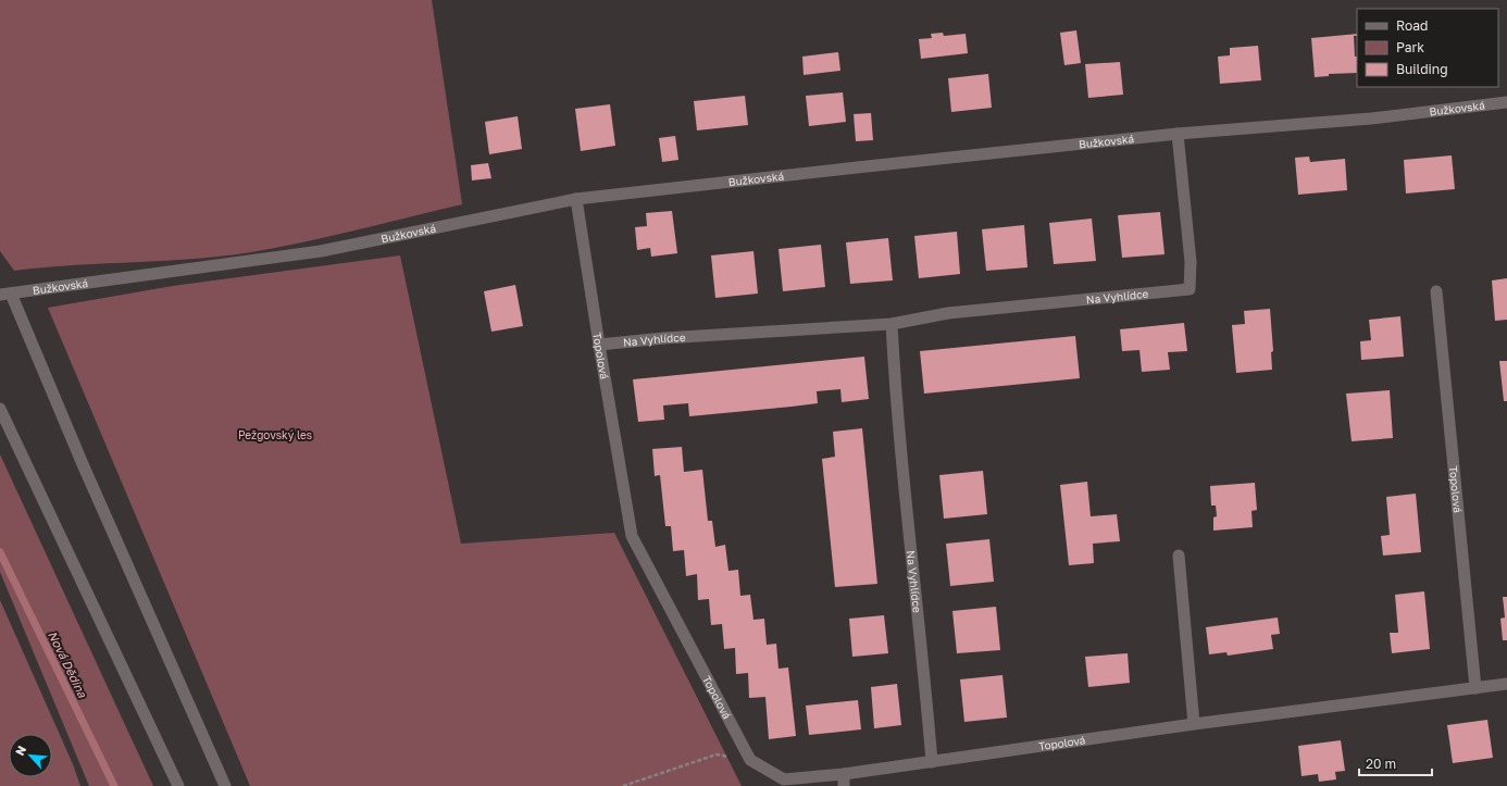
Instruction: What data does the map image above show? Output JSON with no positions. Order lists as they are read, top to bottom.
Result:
{
  "streets": {
    "street": ["Bužkovská", "Na Vyhlídce", "Topolová"]
  },
  "crossings": [
    ["Bužkovská", "Na Vyhlídce"],
    ["Bužkovská", "Topolová"],
    ["Na Vyhlídce", "Topolová"]
  ],
  "water": ["Nová Dědina"],
  "parks": ["Pežgovský les"],
  "legend": ["Road", "Park", "Building"],
  "scale_bar": "20 m",
  "north": "top left"
}
